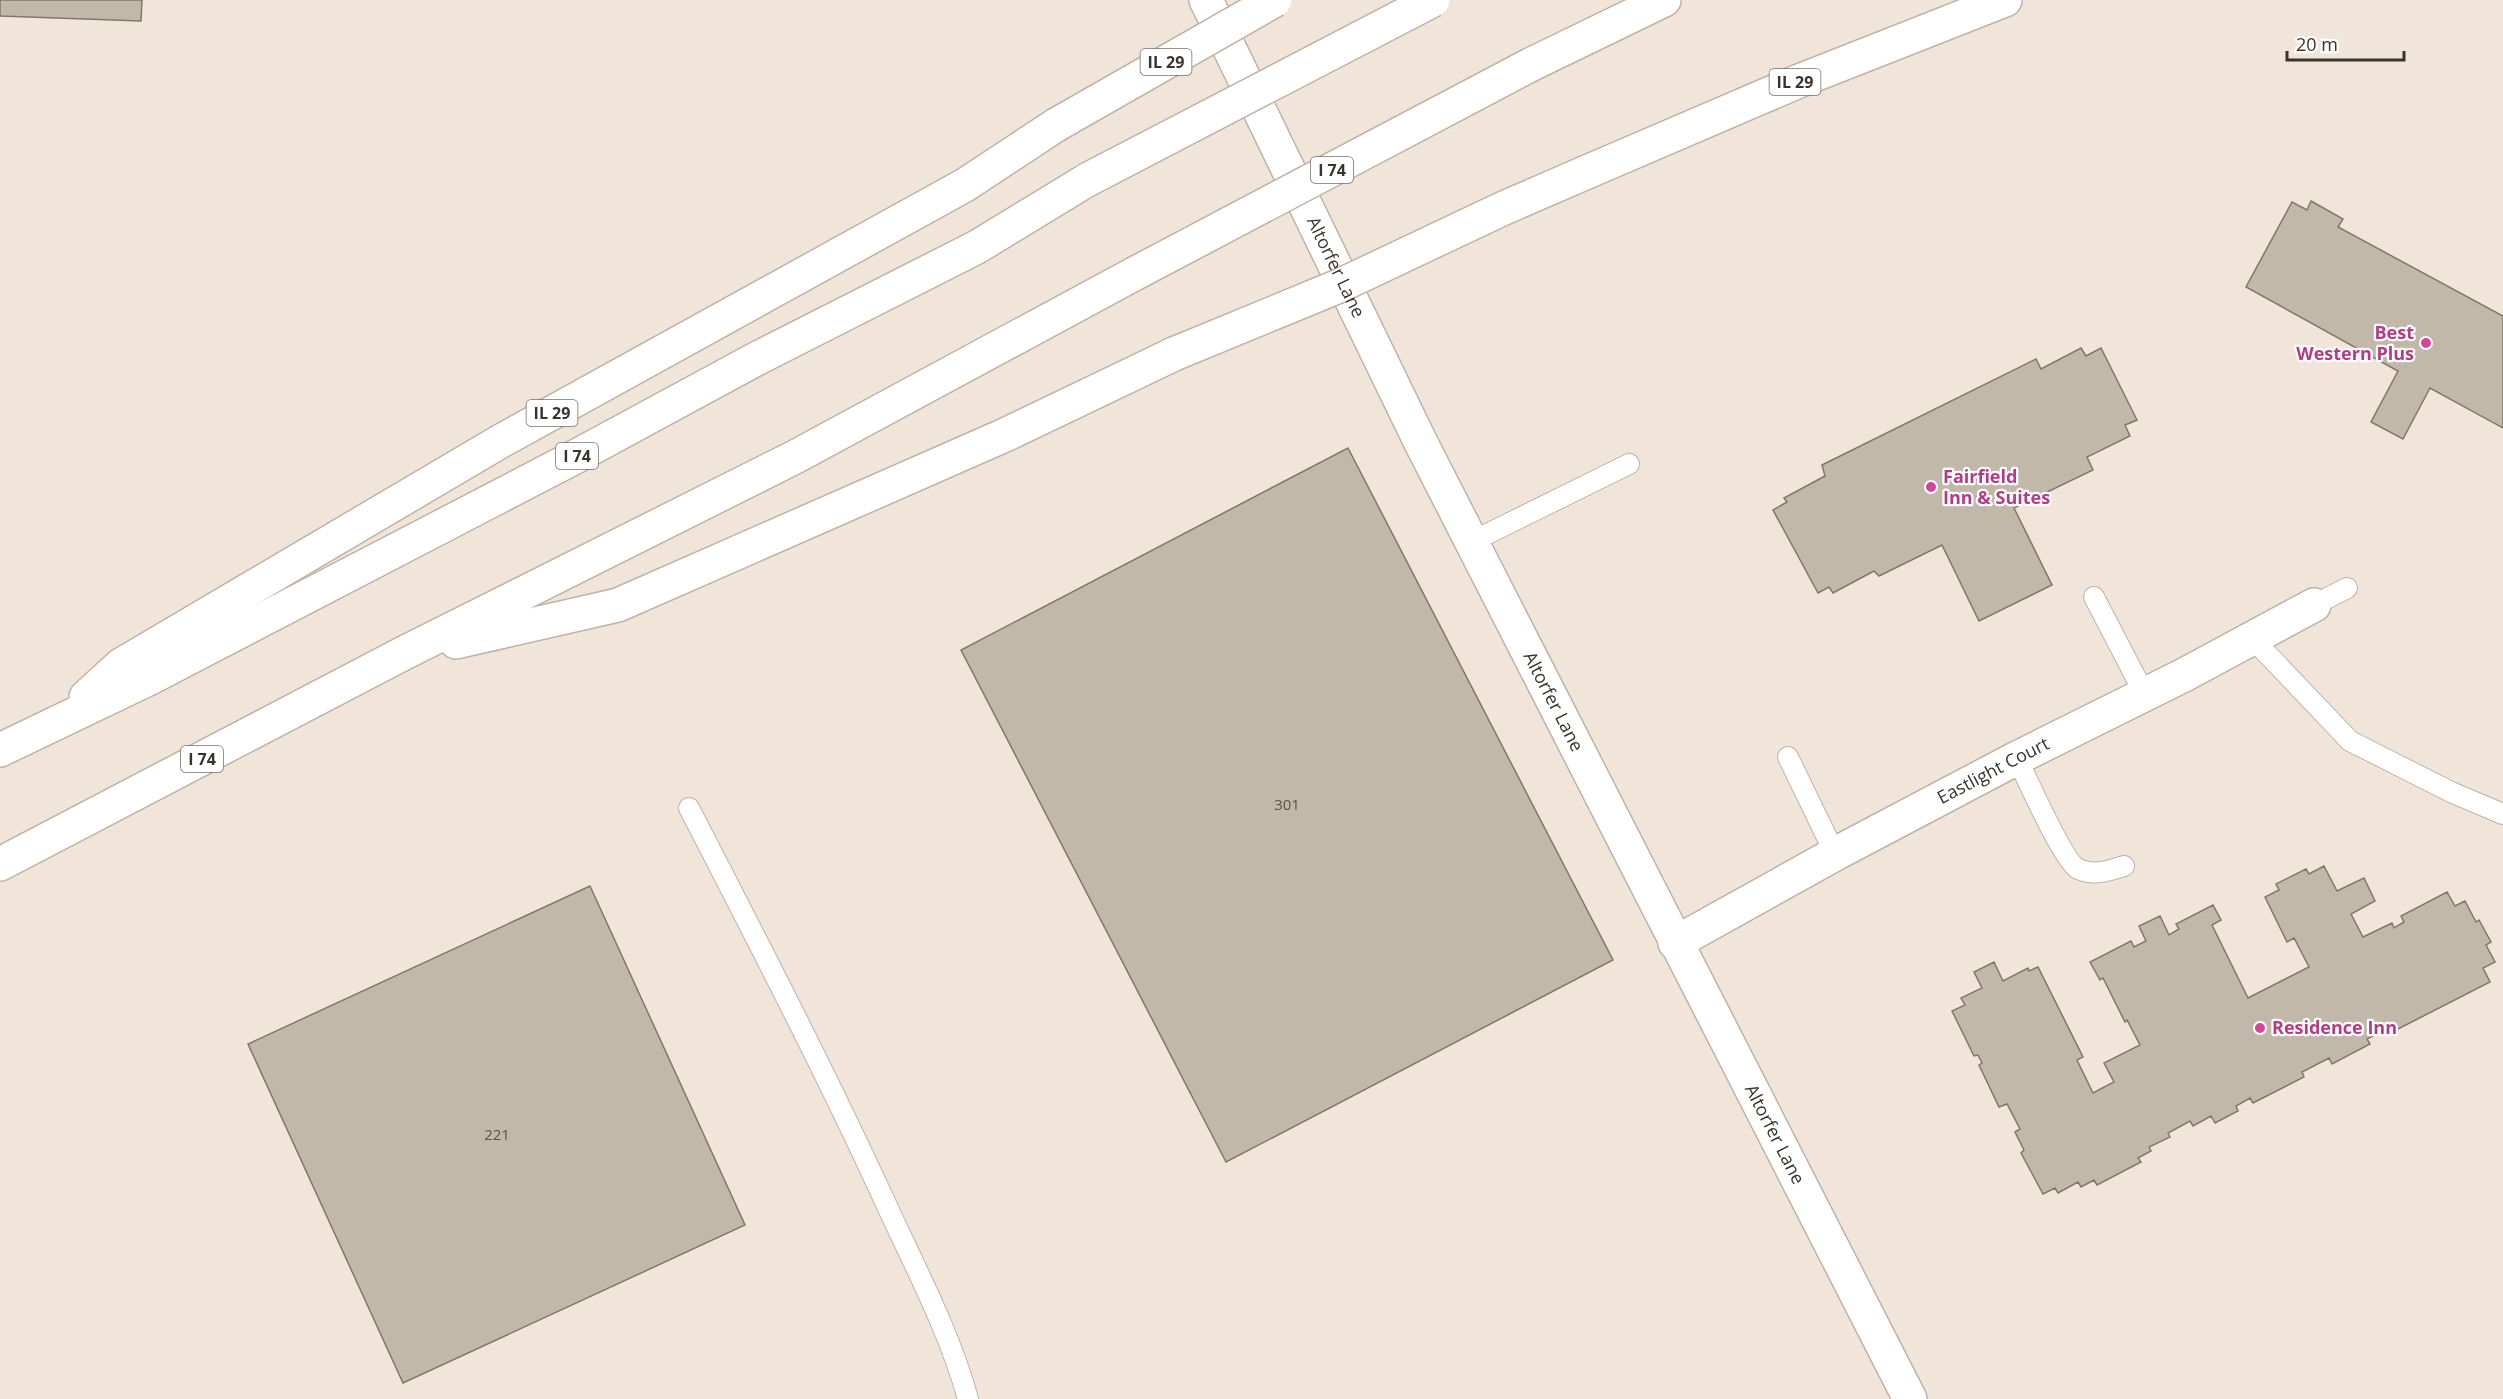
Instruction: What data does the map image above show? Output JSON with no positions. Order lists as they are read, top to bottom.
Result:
{
  "streets": {
    "main road": [
      "IL 29",
      "I 74",
      "Altorfer Lane",
      "Eastlight Court"
    ]
  },
  "crossings": [
    ["IL 29", "I 74"],
    ["Altorfer Lane", "Eastlight Court"]
  ],
  "places": ["Best Western Plus", "Fairfield Inn & Suites", "Residence Inn"],
  "house_numbers": ["301", "221"],
  "scale_bar": "20 m"
}
